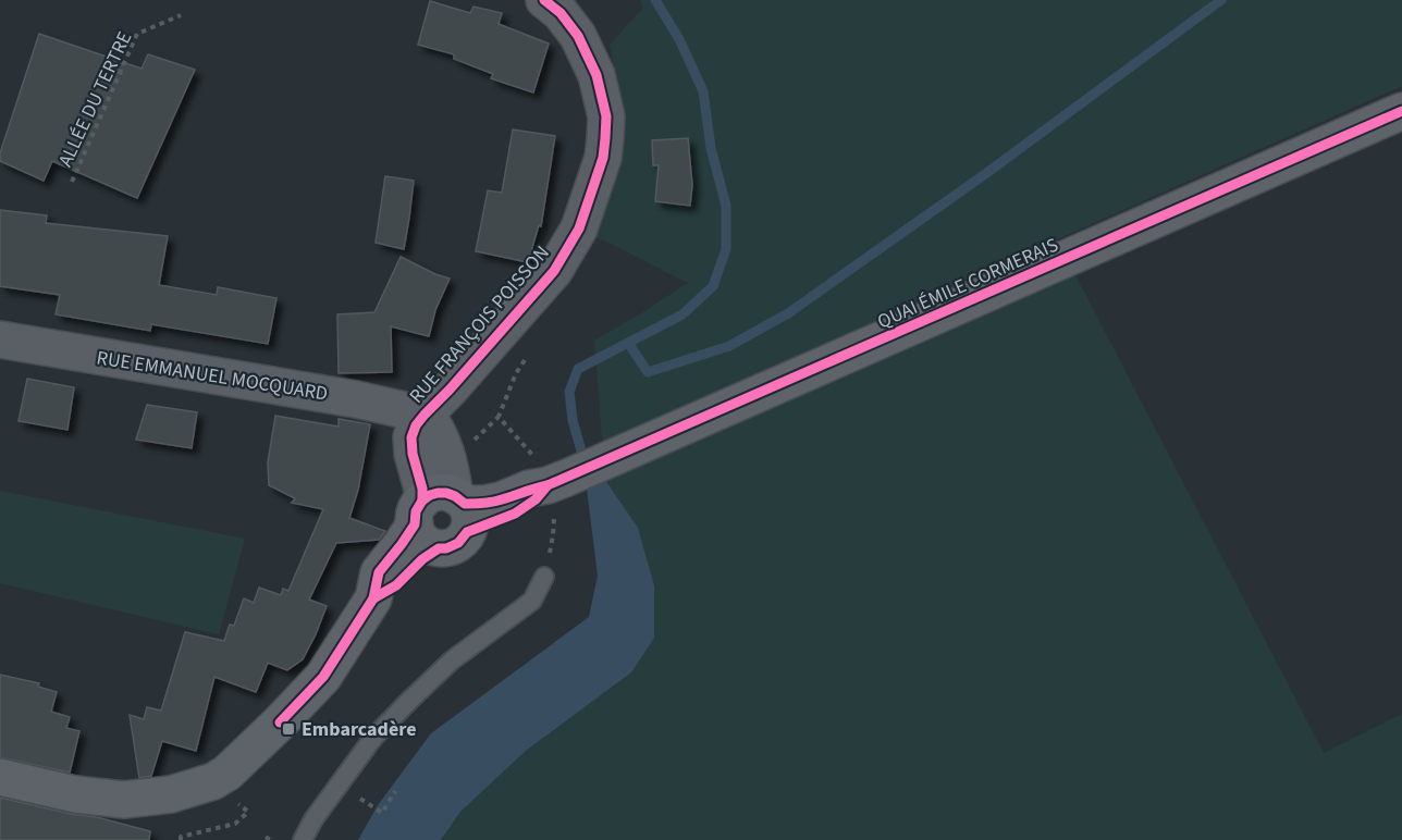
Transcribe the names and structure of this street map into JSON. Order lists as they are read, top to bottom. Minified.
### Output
{"streets":{"street":["QUAI ÉMILE CORMERAIS","RUE FRANÇOIS POISSON","RUE EMMANUEL MOCQUARD"],"path":["ALLÉE DU TERTRE"]},"crossings":[["QUAI ÉMILE CORMERAIS","RUE FRANÇOIS POISSON"],["RUE FRANÇOIS POISSON","RUE EMMANUEL MOCQUARD"]],"places":{"transit":["Embarcadère"]}}
